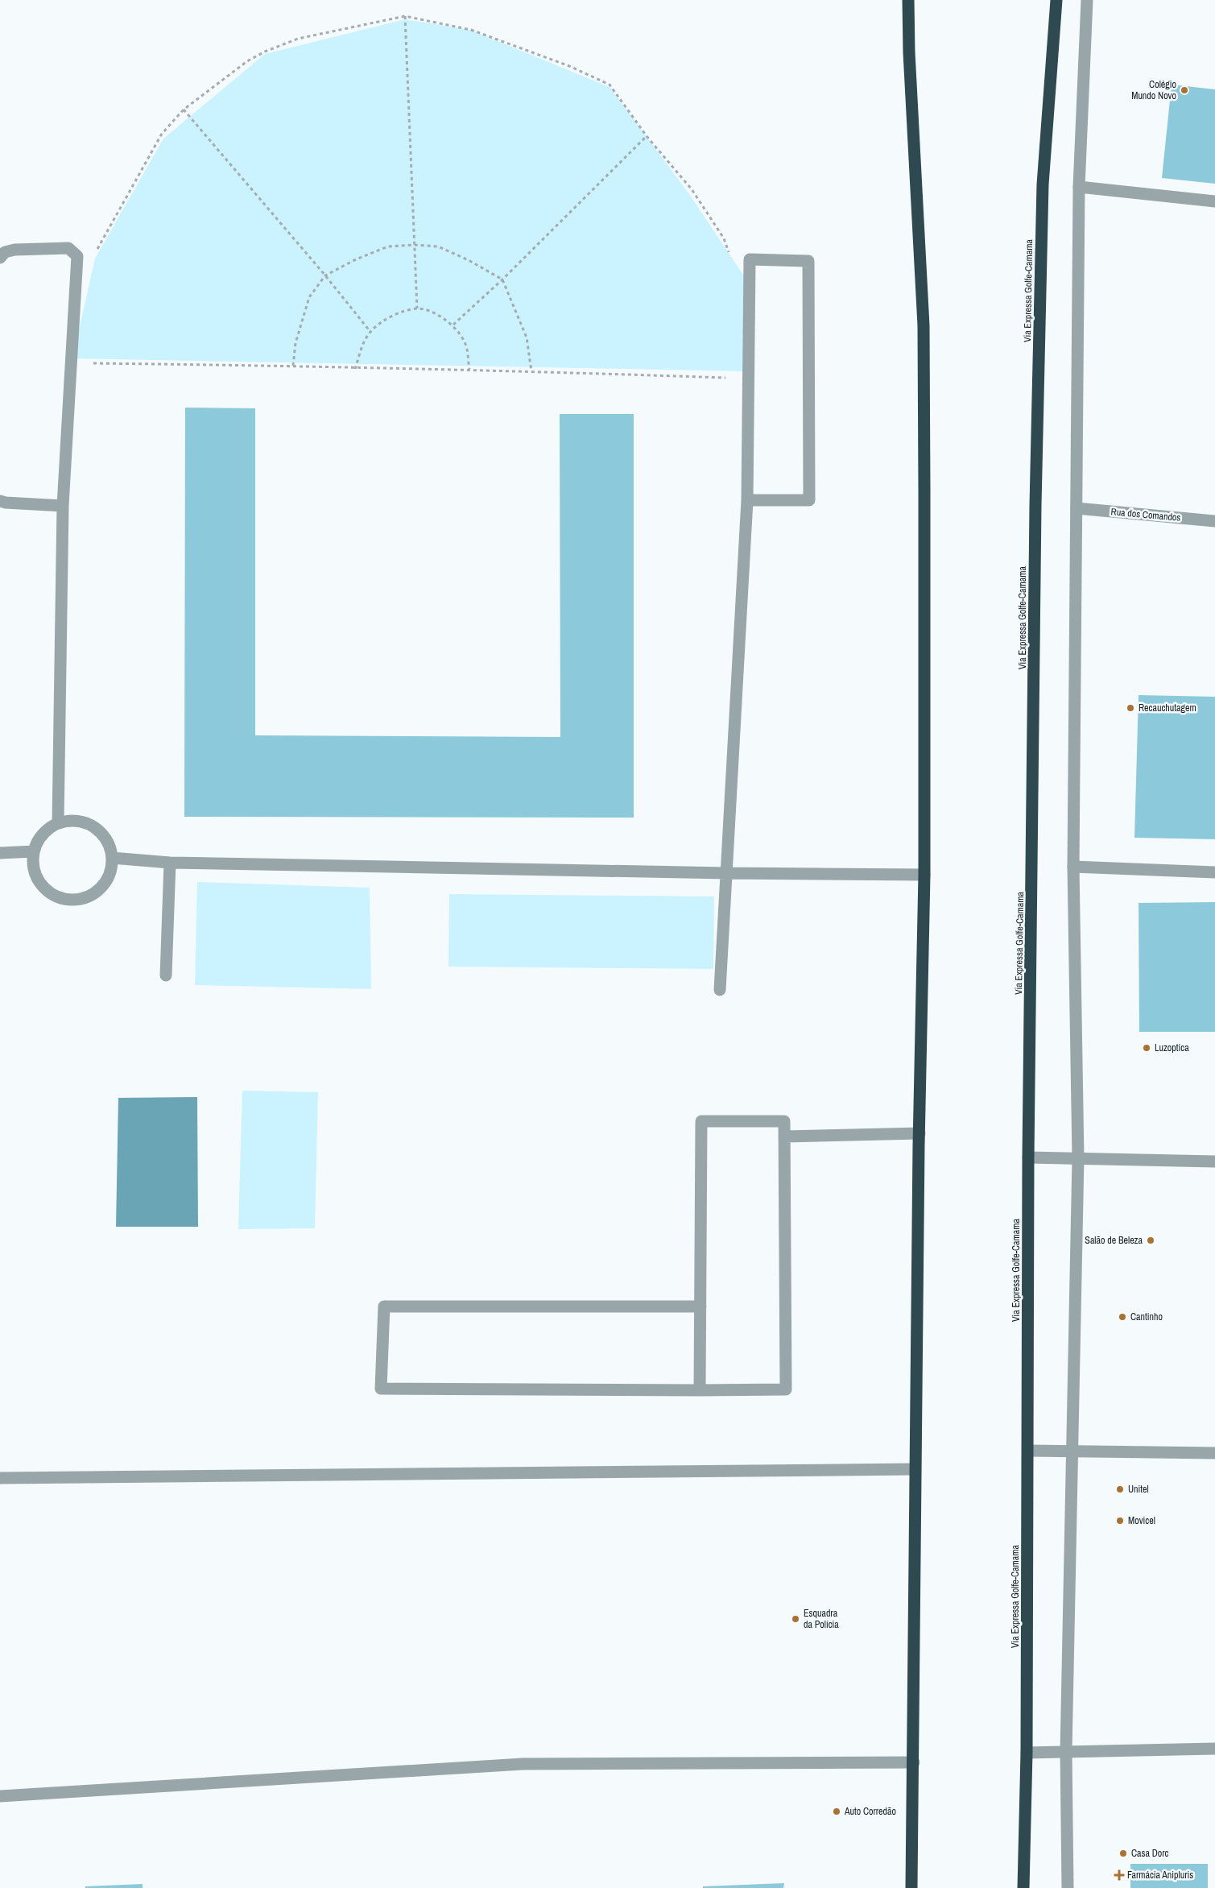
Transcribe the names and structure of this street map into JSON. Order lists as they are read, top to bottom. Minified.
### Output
{"streets":{"highway":["Via Expressa Golfe-Camama"],"street":["Rua dos Comandos"]},"places":{"other":["Colégio Mundo Novo","Recauchutagem","Luzoptica","Salão de Beleza","Cantinho","Unitel","Movicel","Esquadra da Polícia","Auto Corredão","Casa Dorc"],"health":["Farmácia Anipluris"]}}
